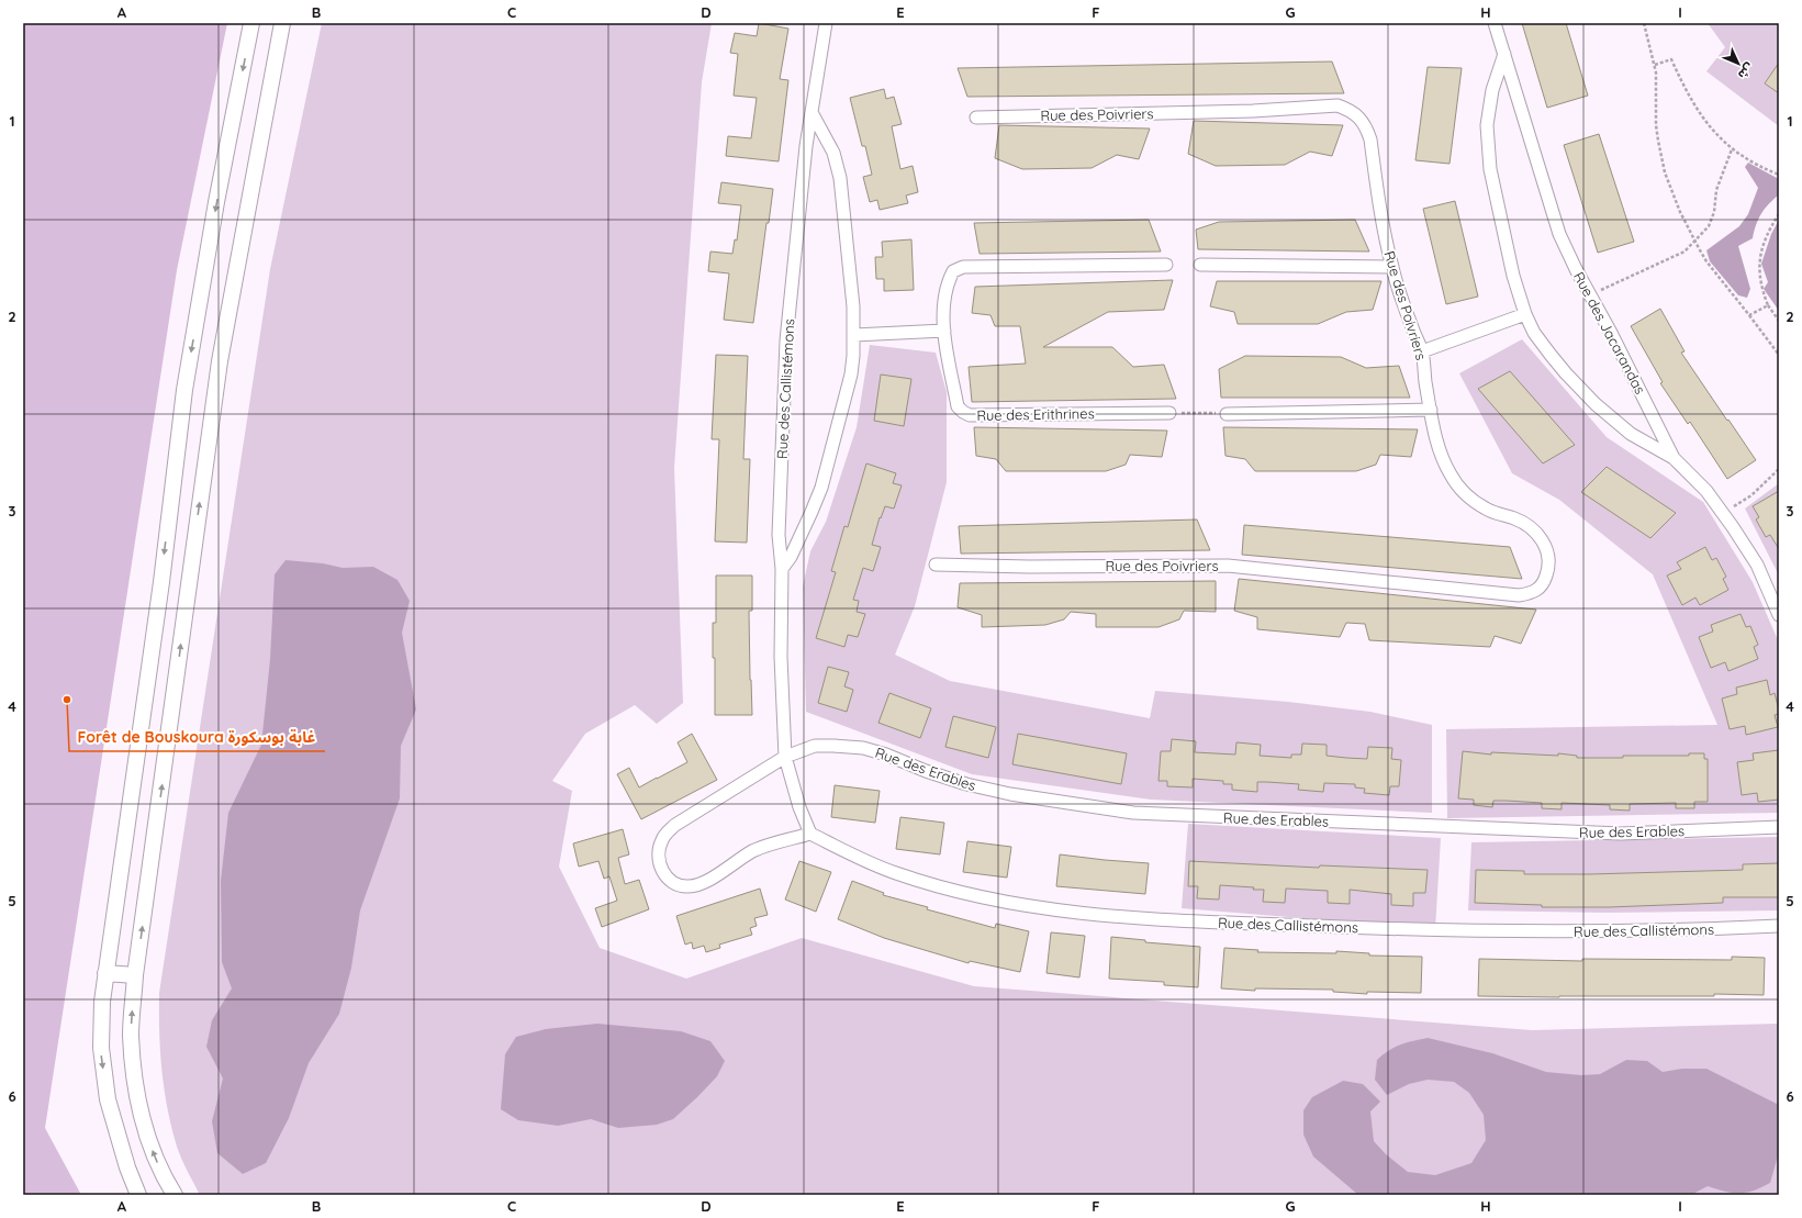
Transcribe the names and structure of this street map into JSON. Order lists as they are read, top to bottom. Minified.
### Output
{"streets":{"street":["Rue des Poivriers","Rue des Jacarandas","Rue des Callistémons","Rue des Erithrines","Rue des Erables"]},"crossings":[["Rue des Callistémons","Rue des Erables"]],"places":["Forêt de Bouskoura غابة بوسكورة"],"north":"bottom right","grid":{"columns":["A","B","C","D","E","F","G","H","I"],"rows":["1","2","3","4","5","6"]}}
